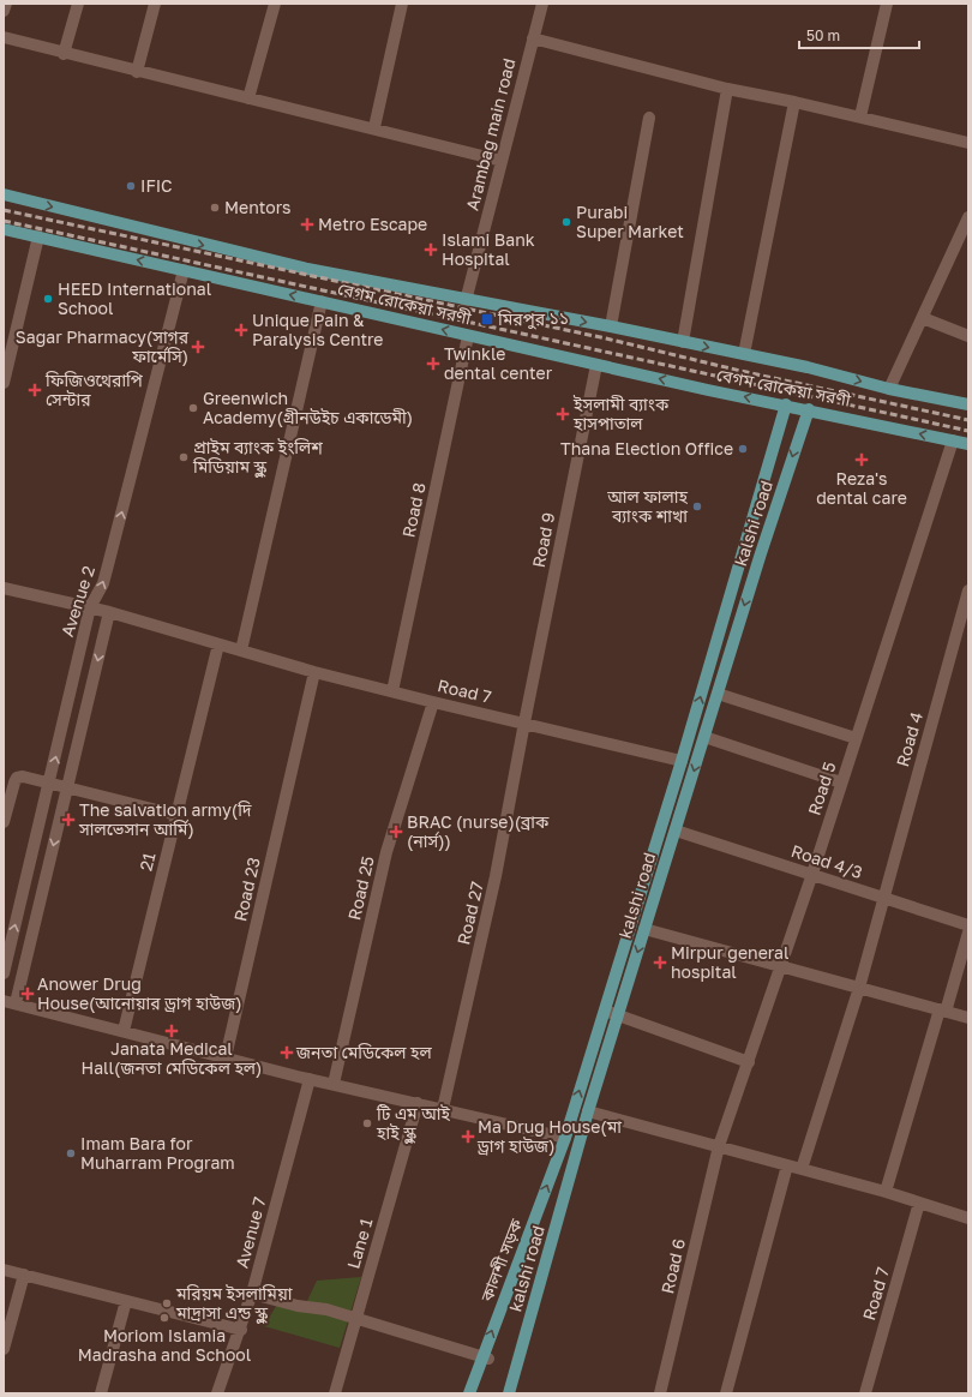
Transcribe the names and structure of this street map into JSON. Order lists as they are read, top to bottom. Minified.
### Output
{"streets":{"main road":["বেগম রোকেয়া সরণী","kalshi road","কালশী সড়ক"],"street":["Arambag main road","Road 8","Road 9","Avenue 2","Road 7","Road 4","Road 5","21","Road 4/3","Road 25","Road 23","Road 27","Avenue 7","Lane 1","Road 6"]},"crossings":[["Arambag main road","বেগম রোকেয়া সরণী"],["বেগম রোকেয়া সরণী","Road 8"],["বেগম রোকেয়া সরণী","kalshi road"],["বেগম রোকেয়া সরণী","Road 9"],["বেগম রোকেয়া সরণী","Avenue 2"],["বেগম রোকেয়া সরণী","Road 5"],["Road 8","Road 7"],["kalshi road","Road 4/3"],["Road 9","Road 7"],["Road 9","Road 27"],["Avenue 2","Road 7"],["Road 7","21"],["Road 7","Road 25"],["Road 7","Road 23"],["Road 7","Road 27"],["Road 4","Road 4/3"],["Road 5","Road 4/3"],["Road 5","Road 6"]],"one_way":["কালশী সড়ক"],"places":{"other":["IFIC","Mentors","Purabi Super Market","HEED International School","Greenwich Academy(গ্রীনউইচ একাডেমী)","Thana Election Office","প্রাইম ব্যাংক ইংলিশ মিডিয়াম স্কুল","আল ফালাহ ব্যাংক শাখা","টি এম আই হাই স্কুল","Imam Bara for Muharram Program","মরিয়ম ইসলামিয়া মাদ্রাসা এন্ড স্কুল","Moriom Islamia Madrasha and School"],"health":["Metro Escape","Islami Bank Hospital","Unique Pain & Paralysis Centre","Sagar Pharmacy(সাগর ফার্মেসি)","Twinkle dental center","ফিজিওথেরাপি সেন্টার","ইসলামী ব্যাংক হাসপাতাল","Reza's dental care","The salvation army(দি সালভেসান আর্মি)","BRAC (nurse)(ব্রাক (নার্স))","Mirpur general hospital","Anower Drug House(আনোয়ার ড্রাগ হাউজ)","Janata Medical Hall(জনতা মেডিকেল হল)","জনতা মেডিকেল হল","Ma Drug House(মা ড্রাগ হাউজ)"],"transit":["মিরপুর ১১"]},"scale_bar":"50 m"}
